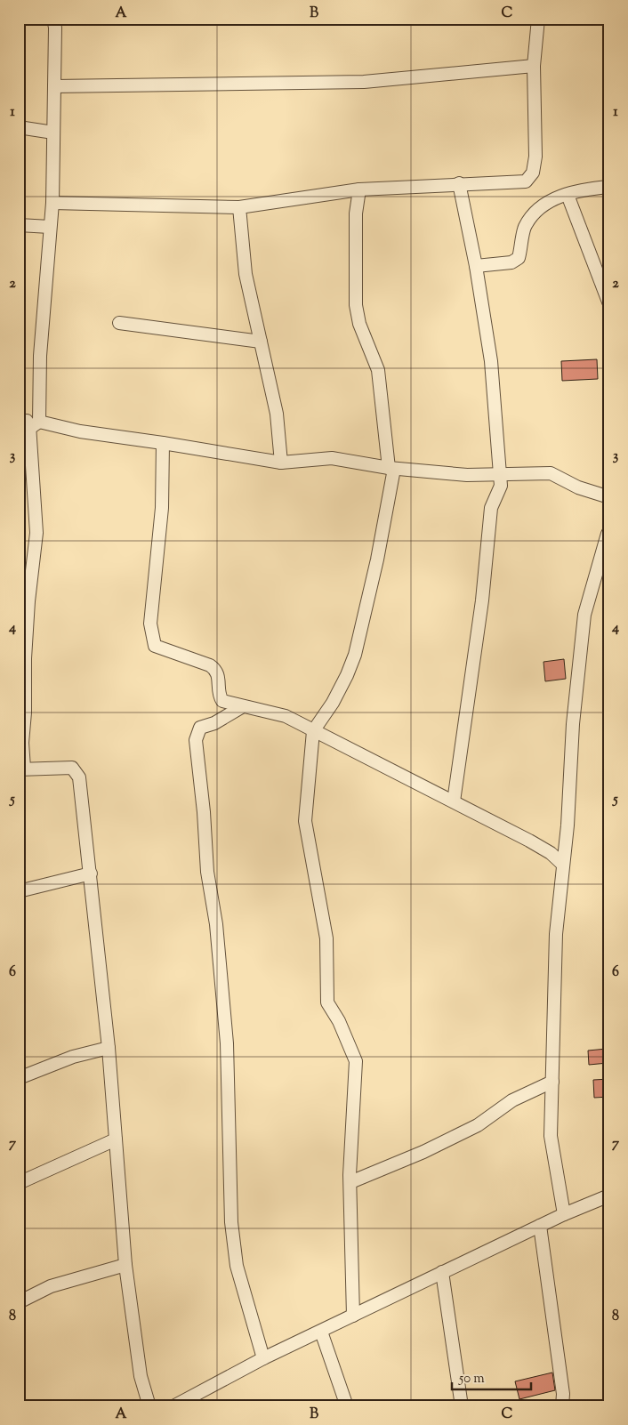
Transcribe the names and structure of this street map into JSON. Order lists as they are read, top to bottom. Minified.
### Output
{"scale_bar":"50 m","grid":{"columns":["A","B","C"],"rows":["1","2","3","4","5","6","7","8"]}}
